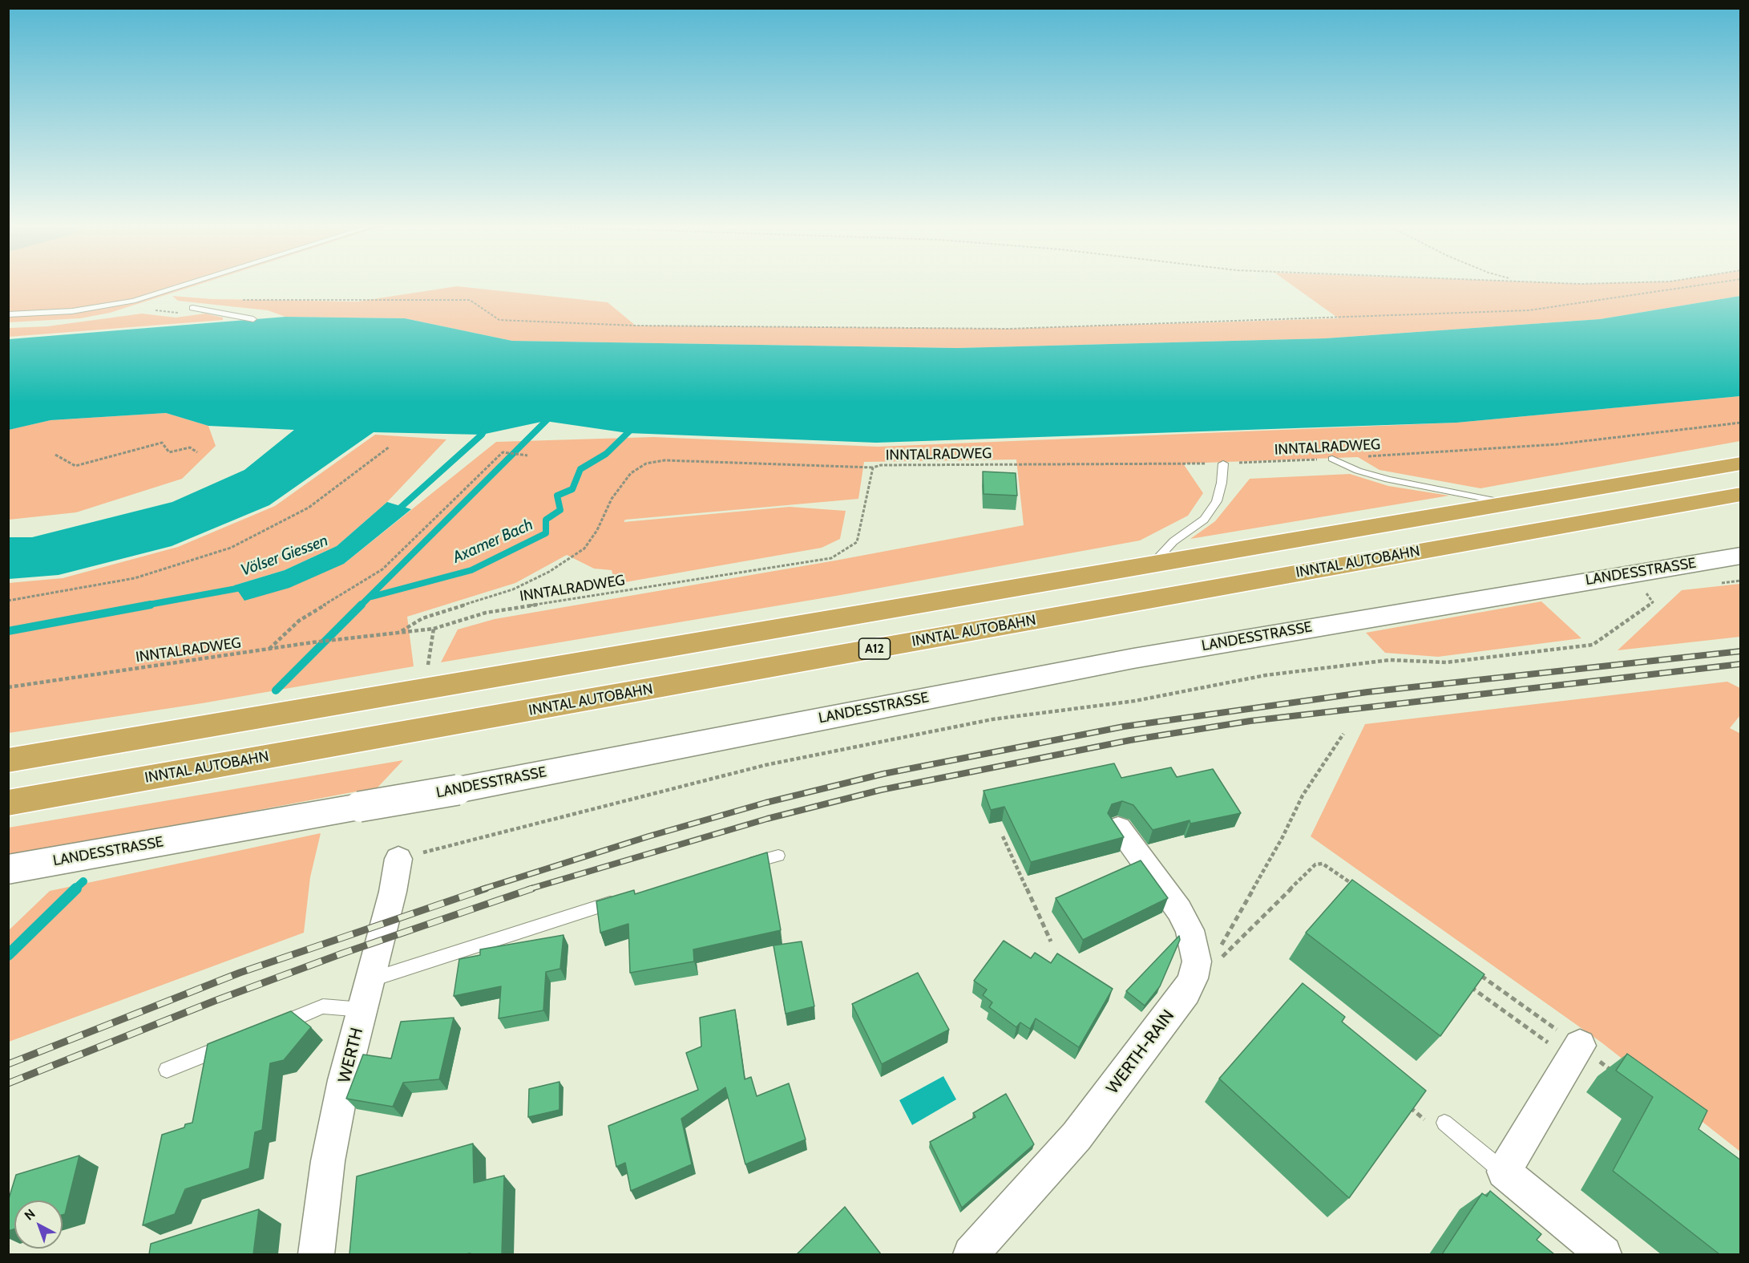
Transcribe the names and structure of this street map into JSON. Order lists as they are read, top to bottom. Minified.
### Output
{"streets":{"highway":["INNTAL AUTOBAHN","A12"],"main road":["LANDESSTRASSE"],"street":["WERTH-RAIN","WERTH"],"path":["INNTALRADWEG"]},"water":["Axamer Bach","Völser Giessen"],"north":"top left"}
